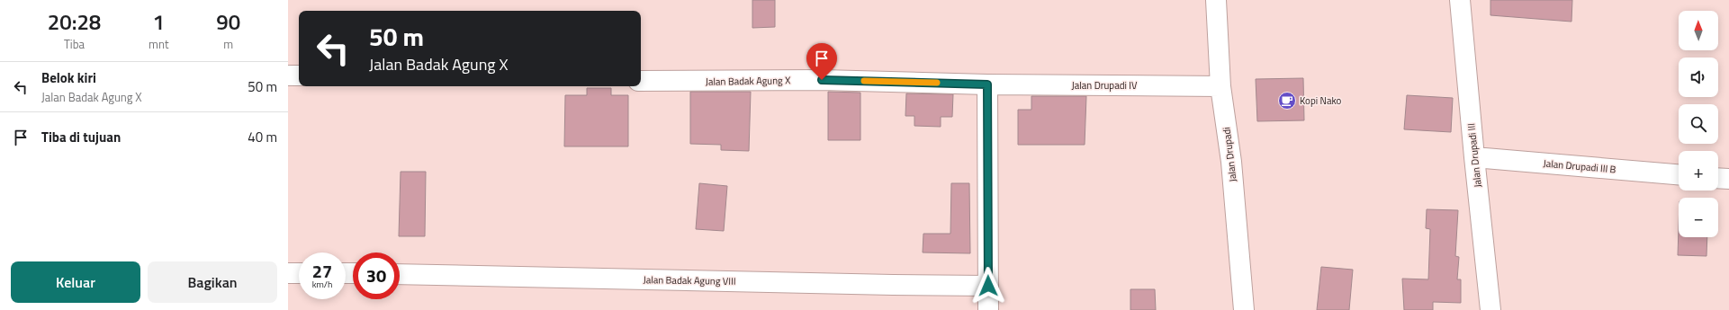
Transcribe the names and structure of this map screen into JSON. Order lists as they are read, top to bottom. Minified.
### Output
{"streets":{"street":["Jalan Badak Agung X","Jalan Drupadi IV","Jalan Drupadi","Jalan Drupadi III","Jalan Drupadi III B","Jalan Badak Agung VIII"]},"crossings":[["Jalan Badak Agung X","Jalan Drupadi IV"],["Jalan Drupadi IV","Jalan Drupadi"],["Jalan Drupadi III","Jalan Drupadi III B"]],"places":{"cafe":["Kopi Nako"]},"north":"top","page":{"eta":["20:28","Tiba","1","mnt","90","m"],"map_buttons":["+","−"],"turn":["50 m","Jalan Badak Agung X"],"list":[{"name":"Belok kiri","note":"Jalan Badak Agung X","value":"50 m"},{"name":"Tiba di tujuan","value":"40 m"}],"speed":"27 km/h","limit":"30","buttons":["Keluar","Bagikan"]}}
